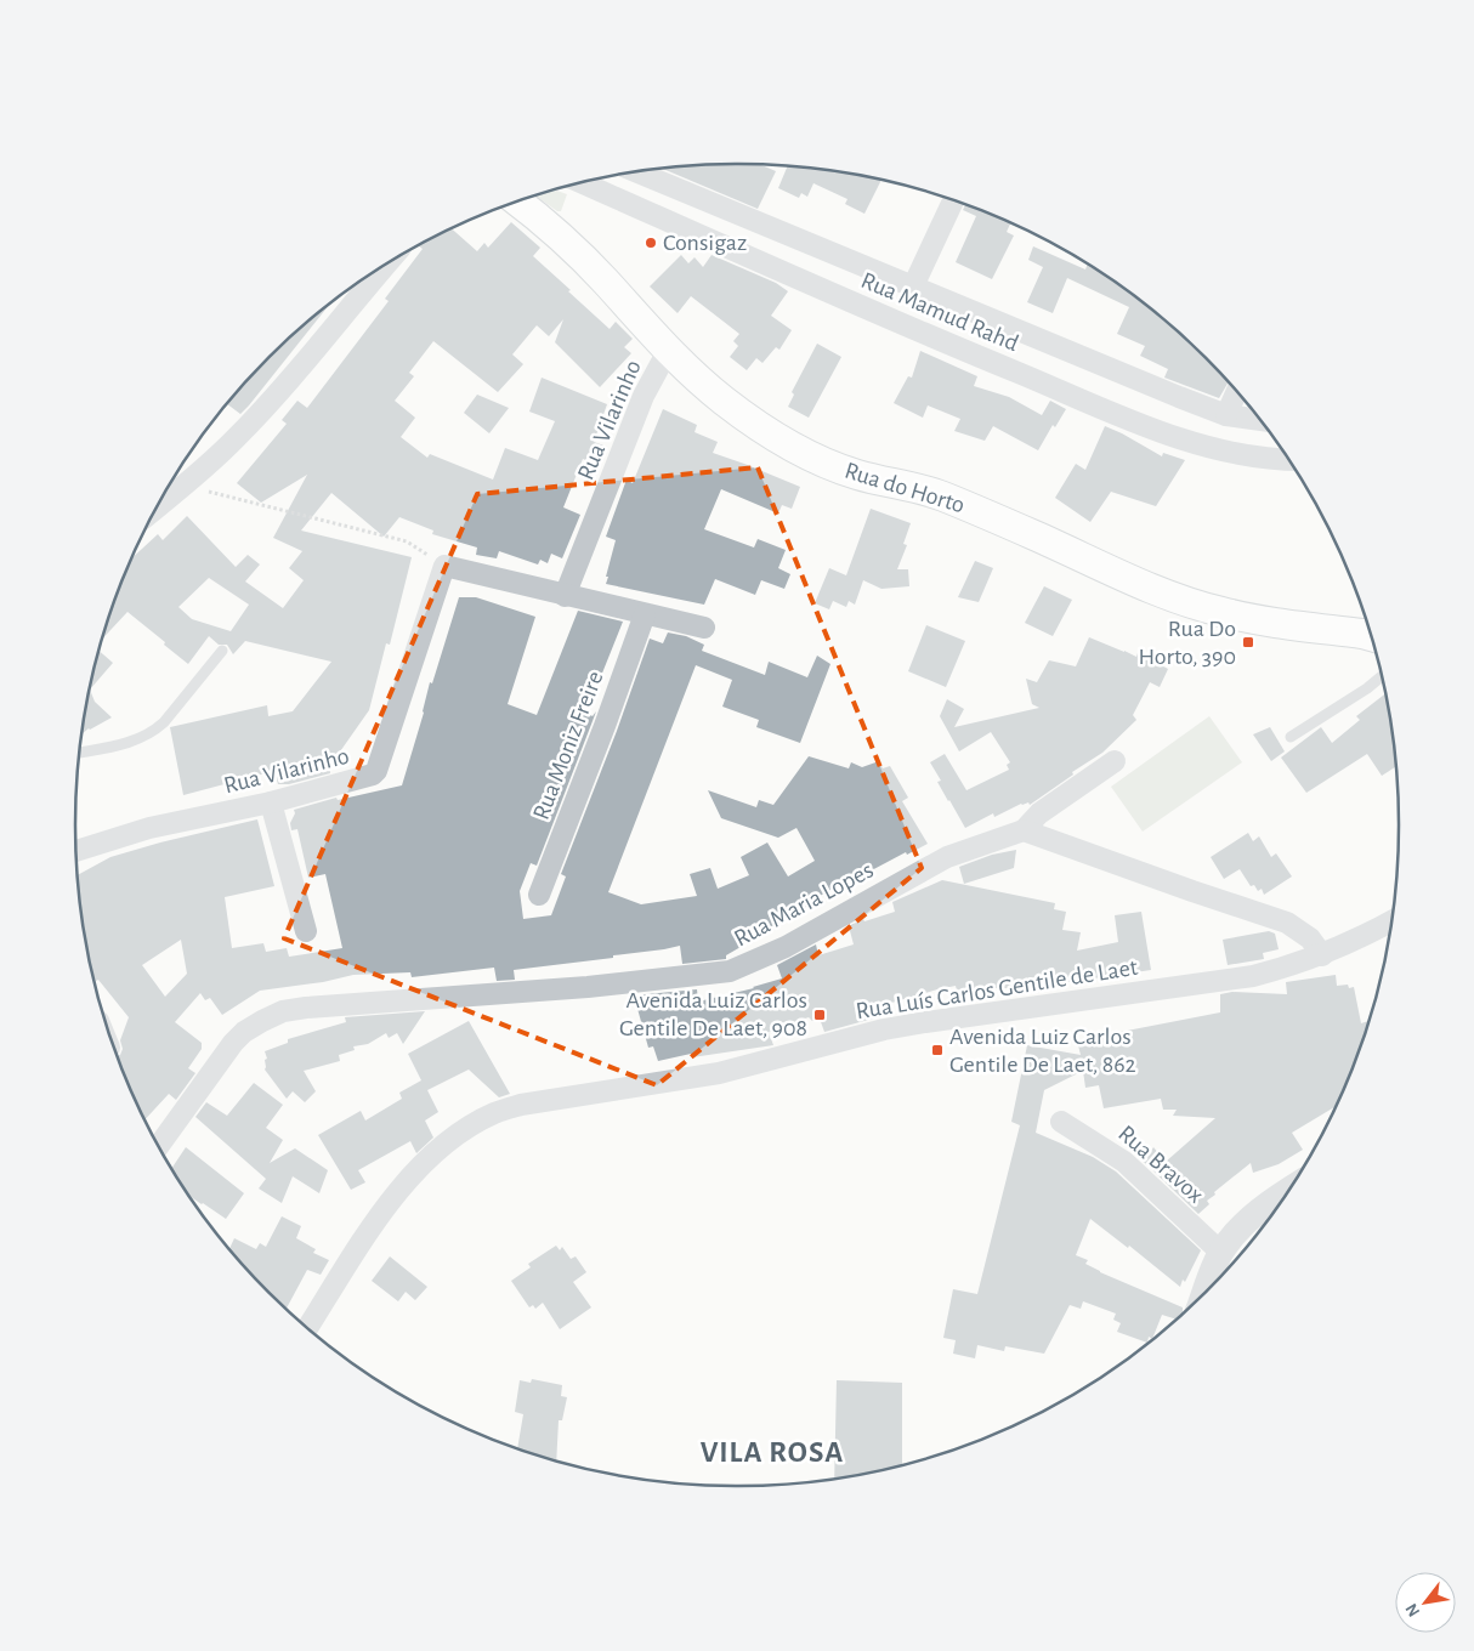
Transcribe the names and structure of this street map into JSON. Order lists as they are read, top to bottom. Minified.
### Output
{"streets":{"main road":["Rua do Horto"],"street":["Rua Mamud Rahd","Rua Vilarinho","Rua Moniz Freire","Rua Maria Lopes","Rua Luís Carlos Gentile de Laet","Rua Bravox"]},"crossings":[["Rua Vilarinho","Rua do Horto"]],"districts":["VILA ROSA"],"places":{"other":["Consigaz"],"transit":["Rua Do Horto, 390","Avenida Luiz Carlos Gentile De Laet, 908","Avenida Luiz Carlos Gentile De Laet, 862"]},"north":"bottom left"}
